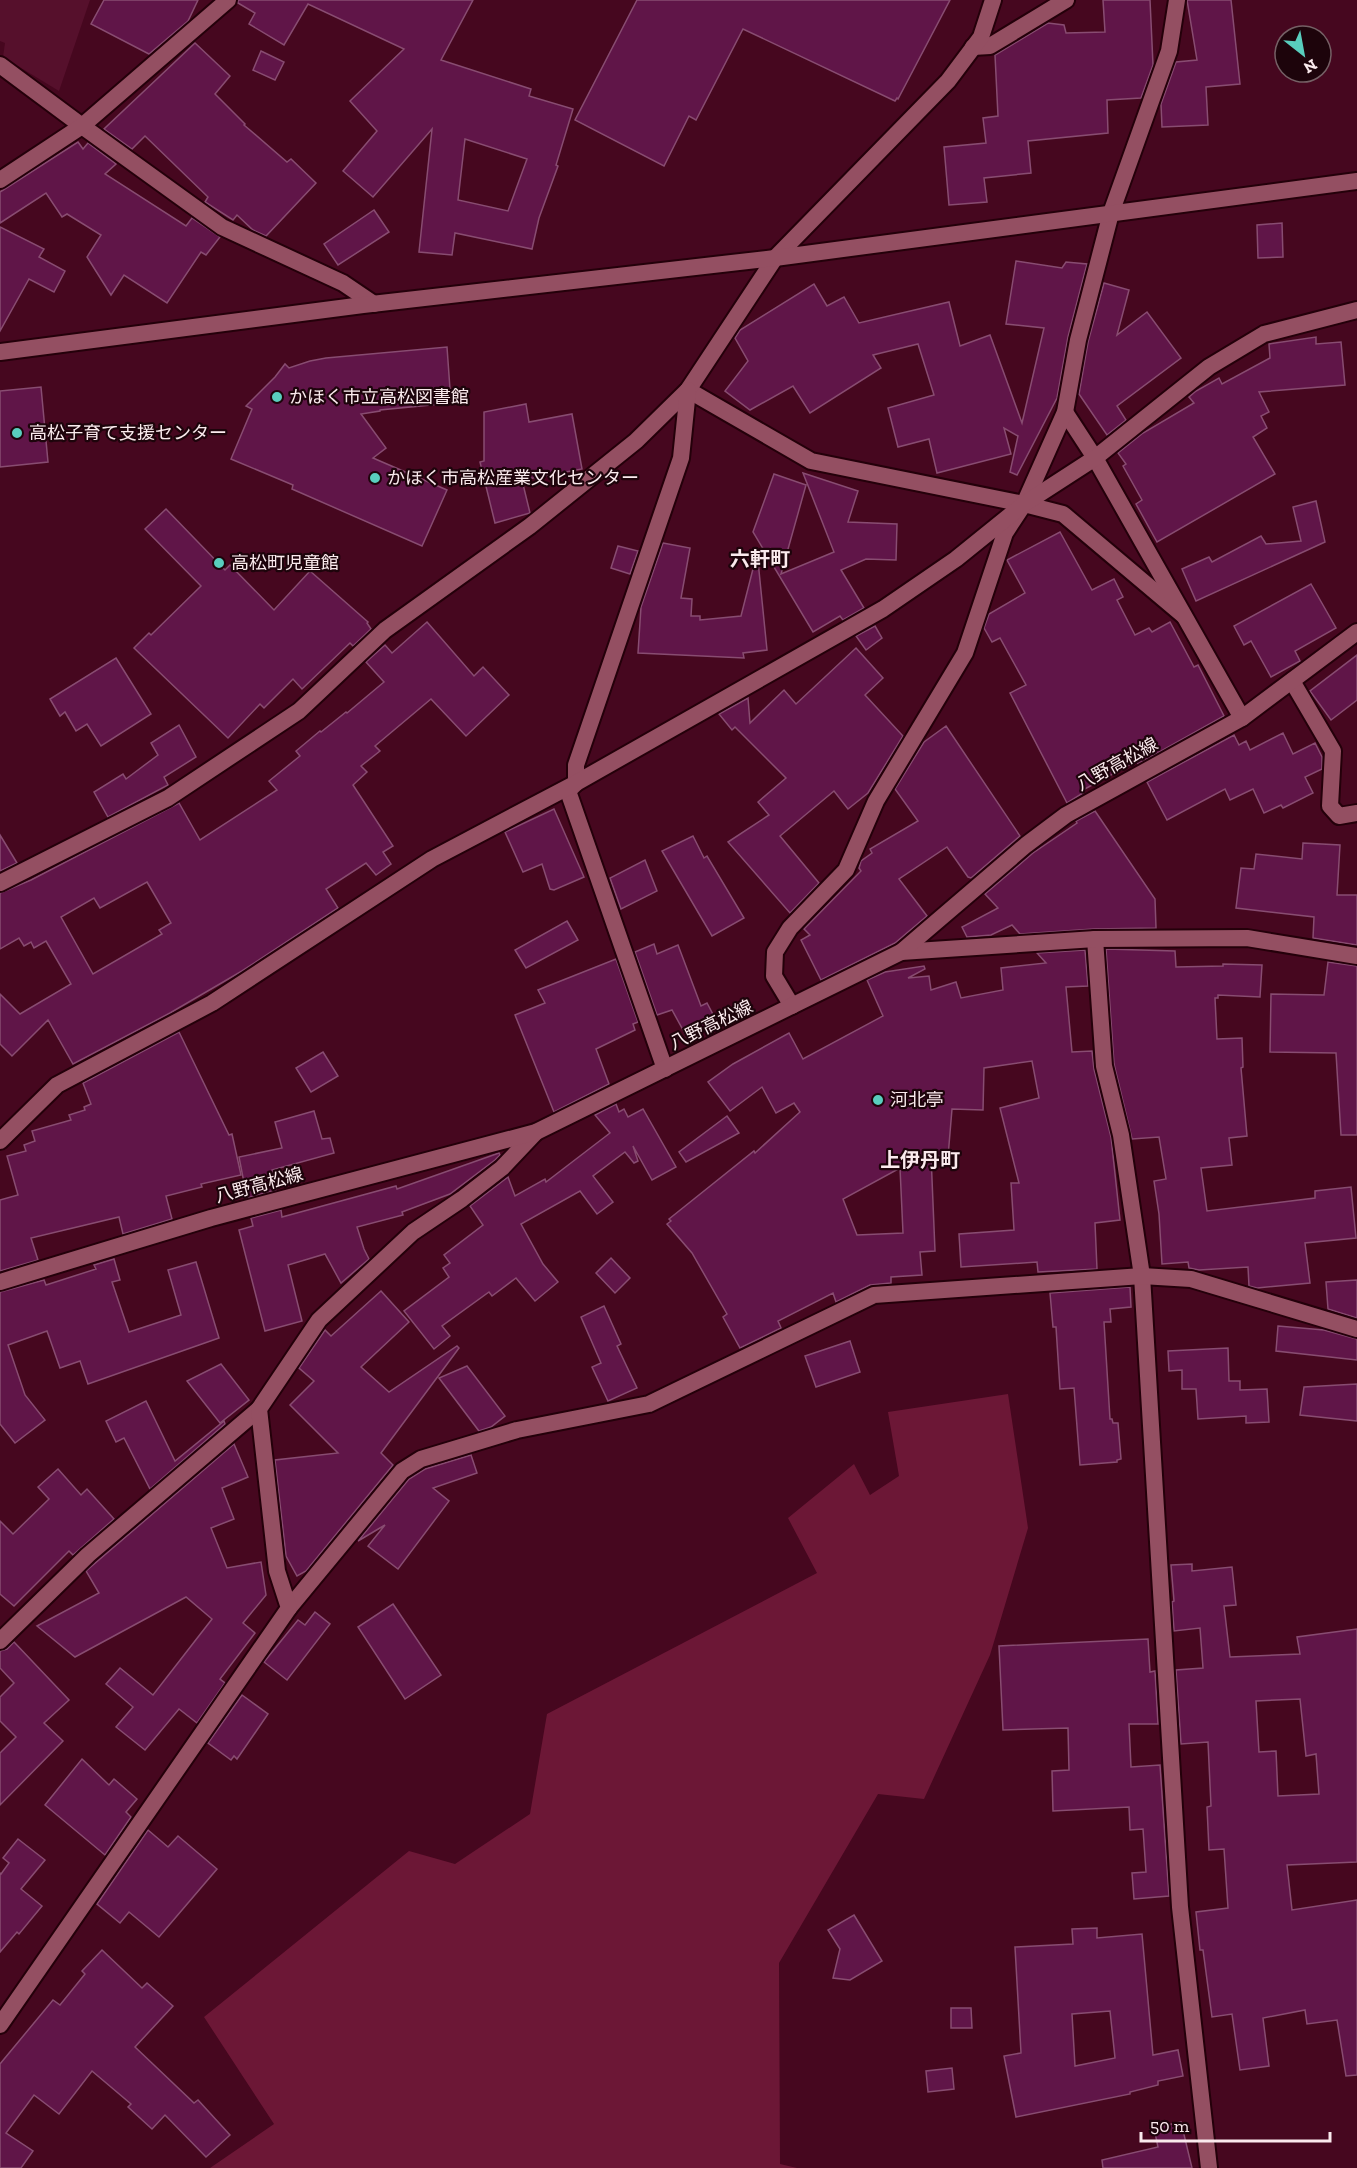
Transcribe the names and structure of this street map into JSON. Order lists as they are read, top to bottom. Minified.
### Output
{"streets":{"street":["八野高松線"]},"districts":["六軒町","上伊丹町"],"places":["かほく市立高松図書館","高松子育て支援センター","かほく市高松産業文化センター","高松町児童館","河北亭"],"scale_bar":"50 m","north":"bottom right"}
